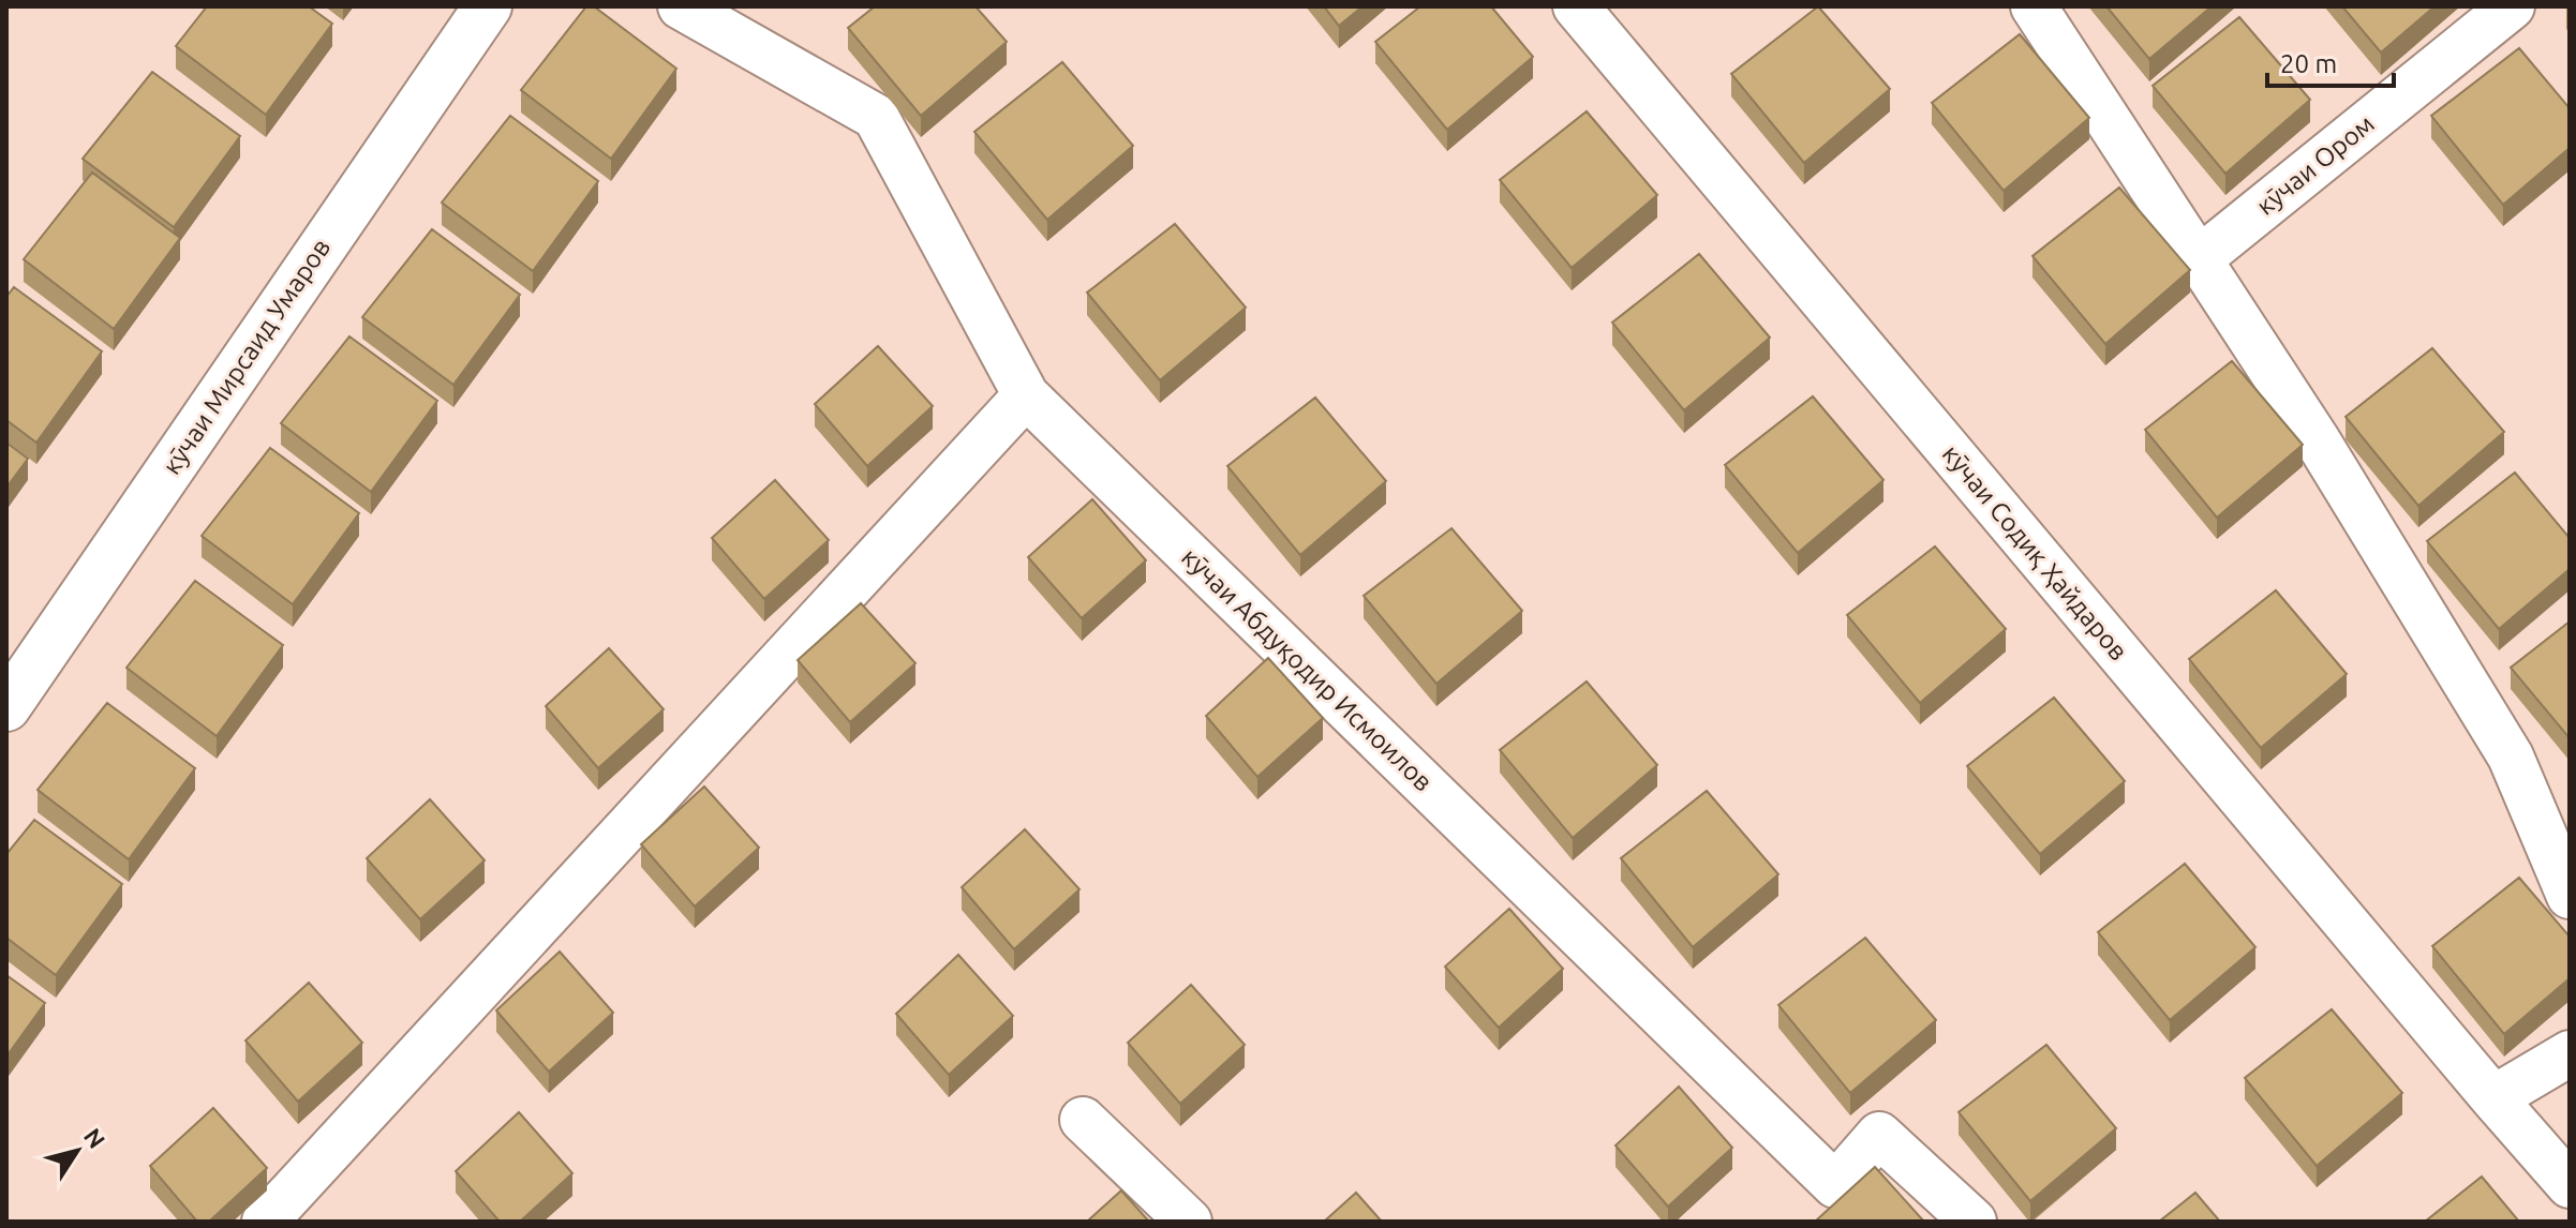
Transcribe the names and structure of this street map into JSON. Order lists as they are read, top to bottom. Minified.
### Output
{"streets":{"street":["кӯчаи Ором","кӯчаи Мирсаид Умаров","кӯчаи Содиқ Ҳайдаров","кӯчаи Абдуқодир Исмоилов"]},"scale_bar":"20 m","north":"top right"}
